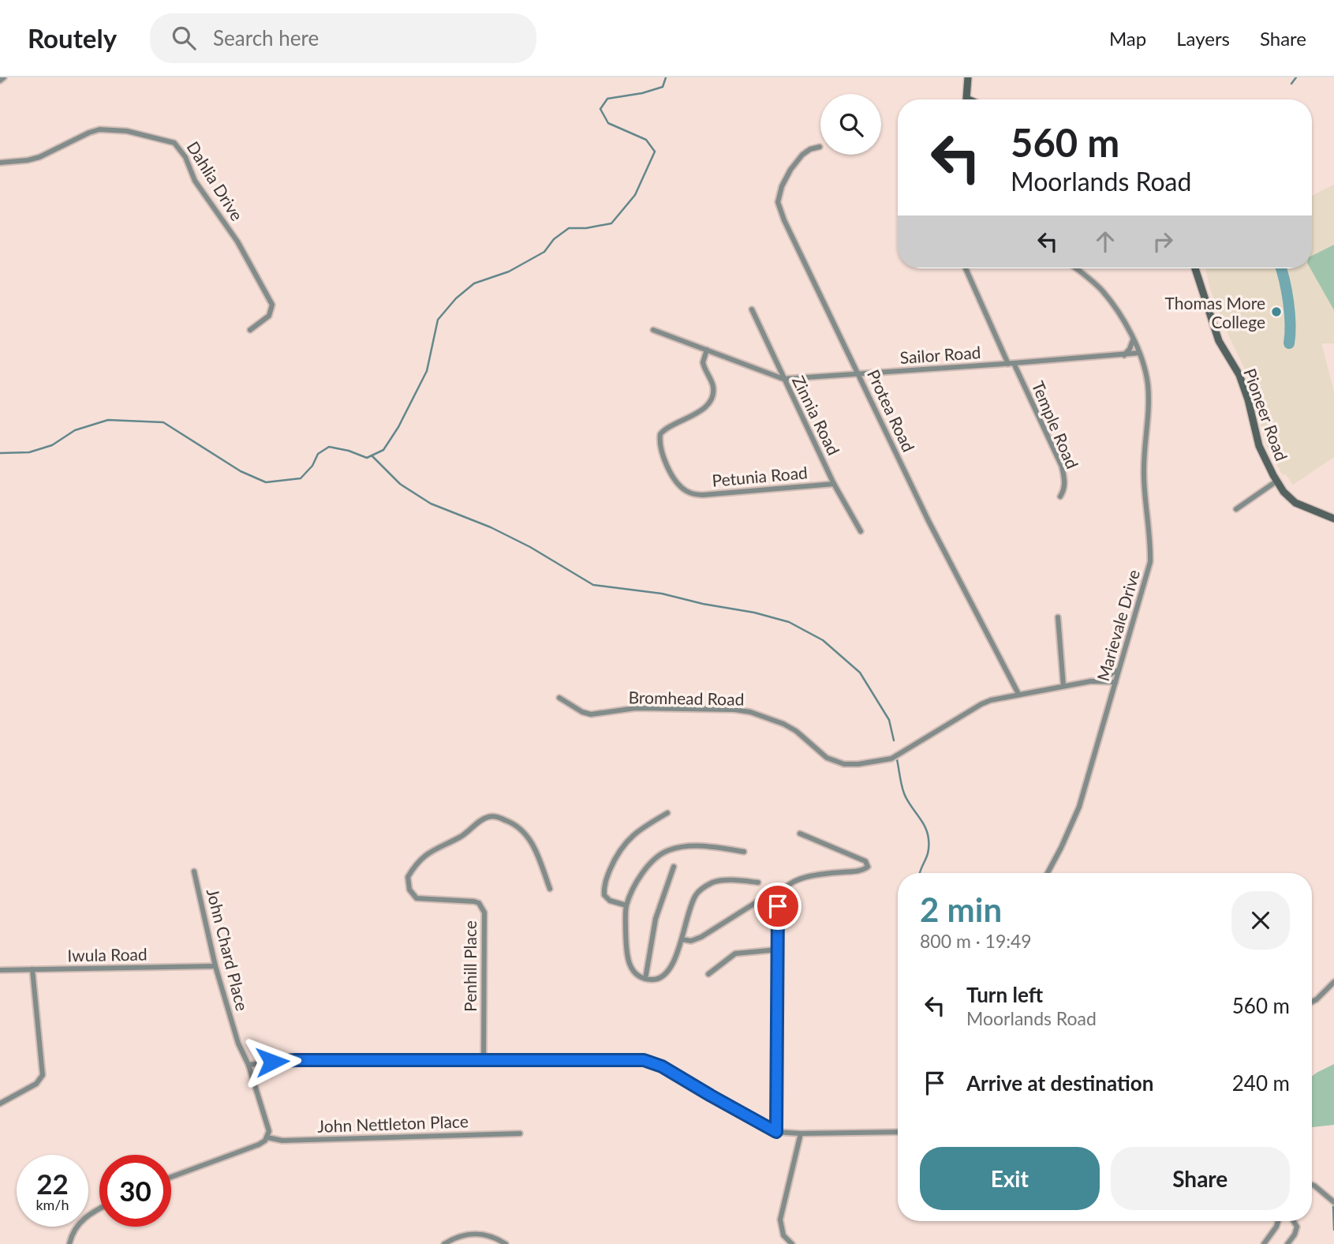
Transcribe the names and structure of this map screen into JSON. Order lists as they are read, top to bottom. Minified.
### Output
{"streets":{"main road":["Pioneer Road"],"street":["Dahlia Drive","Sailor Road","Protea Road","Zinnia Road","Temple Road","Petunia Road","Marievale Drive","Bromhead Road","John Chard Place","Iwula Road","Penhill Place","John Nettleton Place"]},"crossings":[["Sailor Road","Protea Road"],["Sailor Road","Zinnia Road"],["Sailor Road","Temple Road"],["Sailor Road","Petunia Road"],["Sailor Road","Marievale Drive"],["Protea Road","Bromhead Road"],["Zinnia Road","Petunia Road"],["Marievale Drive","Bromhead Road"],["John Chard Place","Iwula Road"],["John Chard Place","John Nettleton Place"]],"places":["Thomas More College"],"page":{"header":"Routely","search":"Search here","nav":["Map","Layers","Share"],"turn":["560 m","Moorlands Road"],"heading":["2 min","800 m · 19:49"],"list":[{"name":"Turn left","note":"Moorlands Road","value":"560 m"},{"name":"Arrive at destination","value":"240 m"}],"buttons":["Exit","Share"],"speed":"22 km/h","limit":"30"}}
